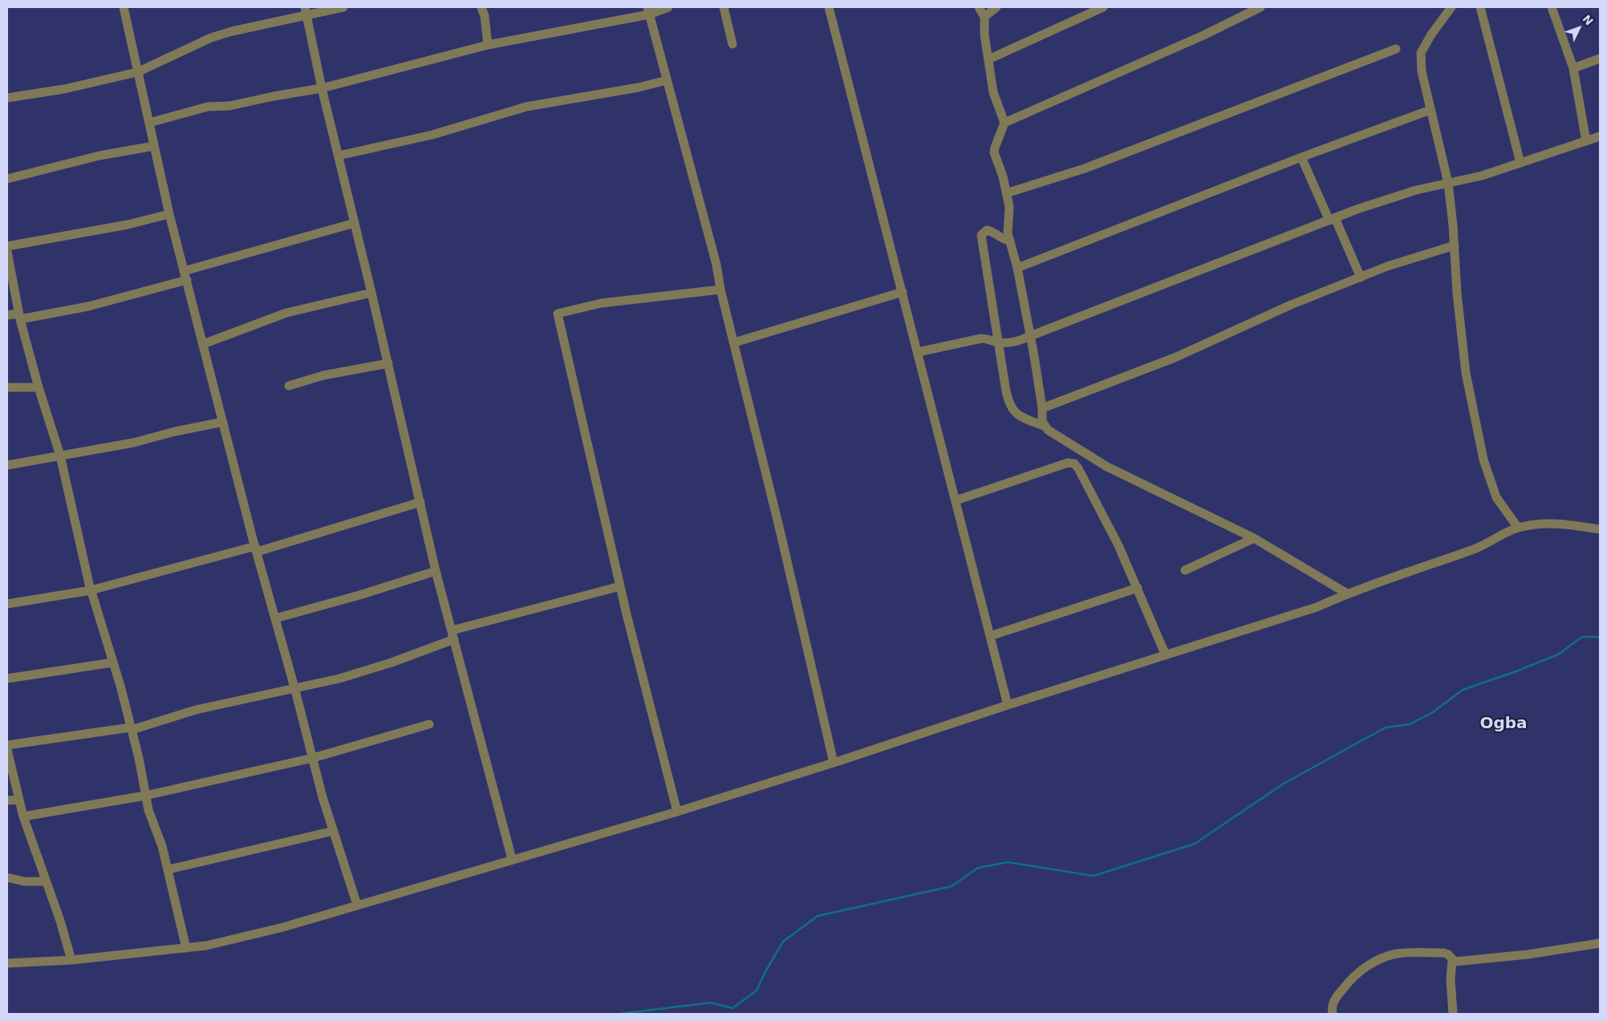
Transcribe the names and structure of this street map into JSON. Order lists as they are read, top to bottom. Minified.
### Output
{"districts":["Ogba"],"north":"top right"}
